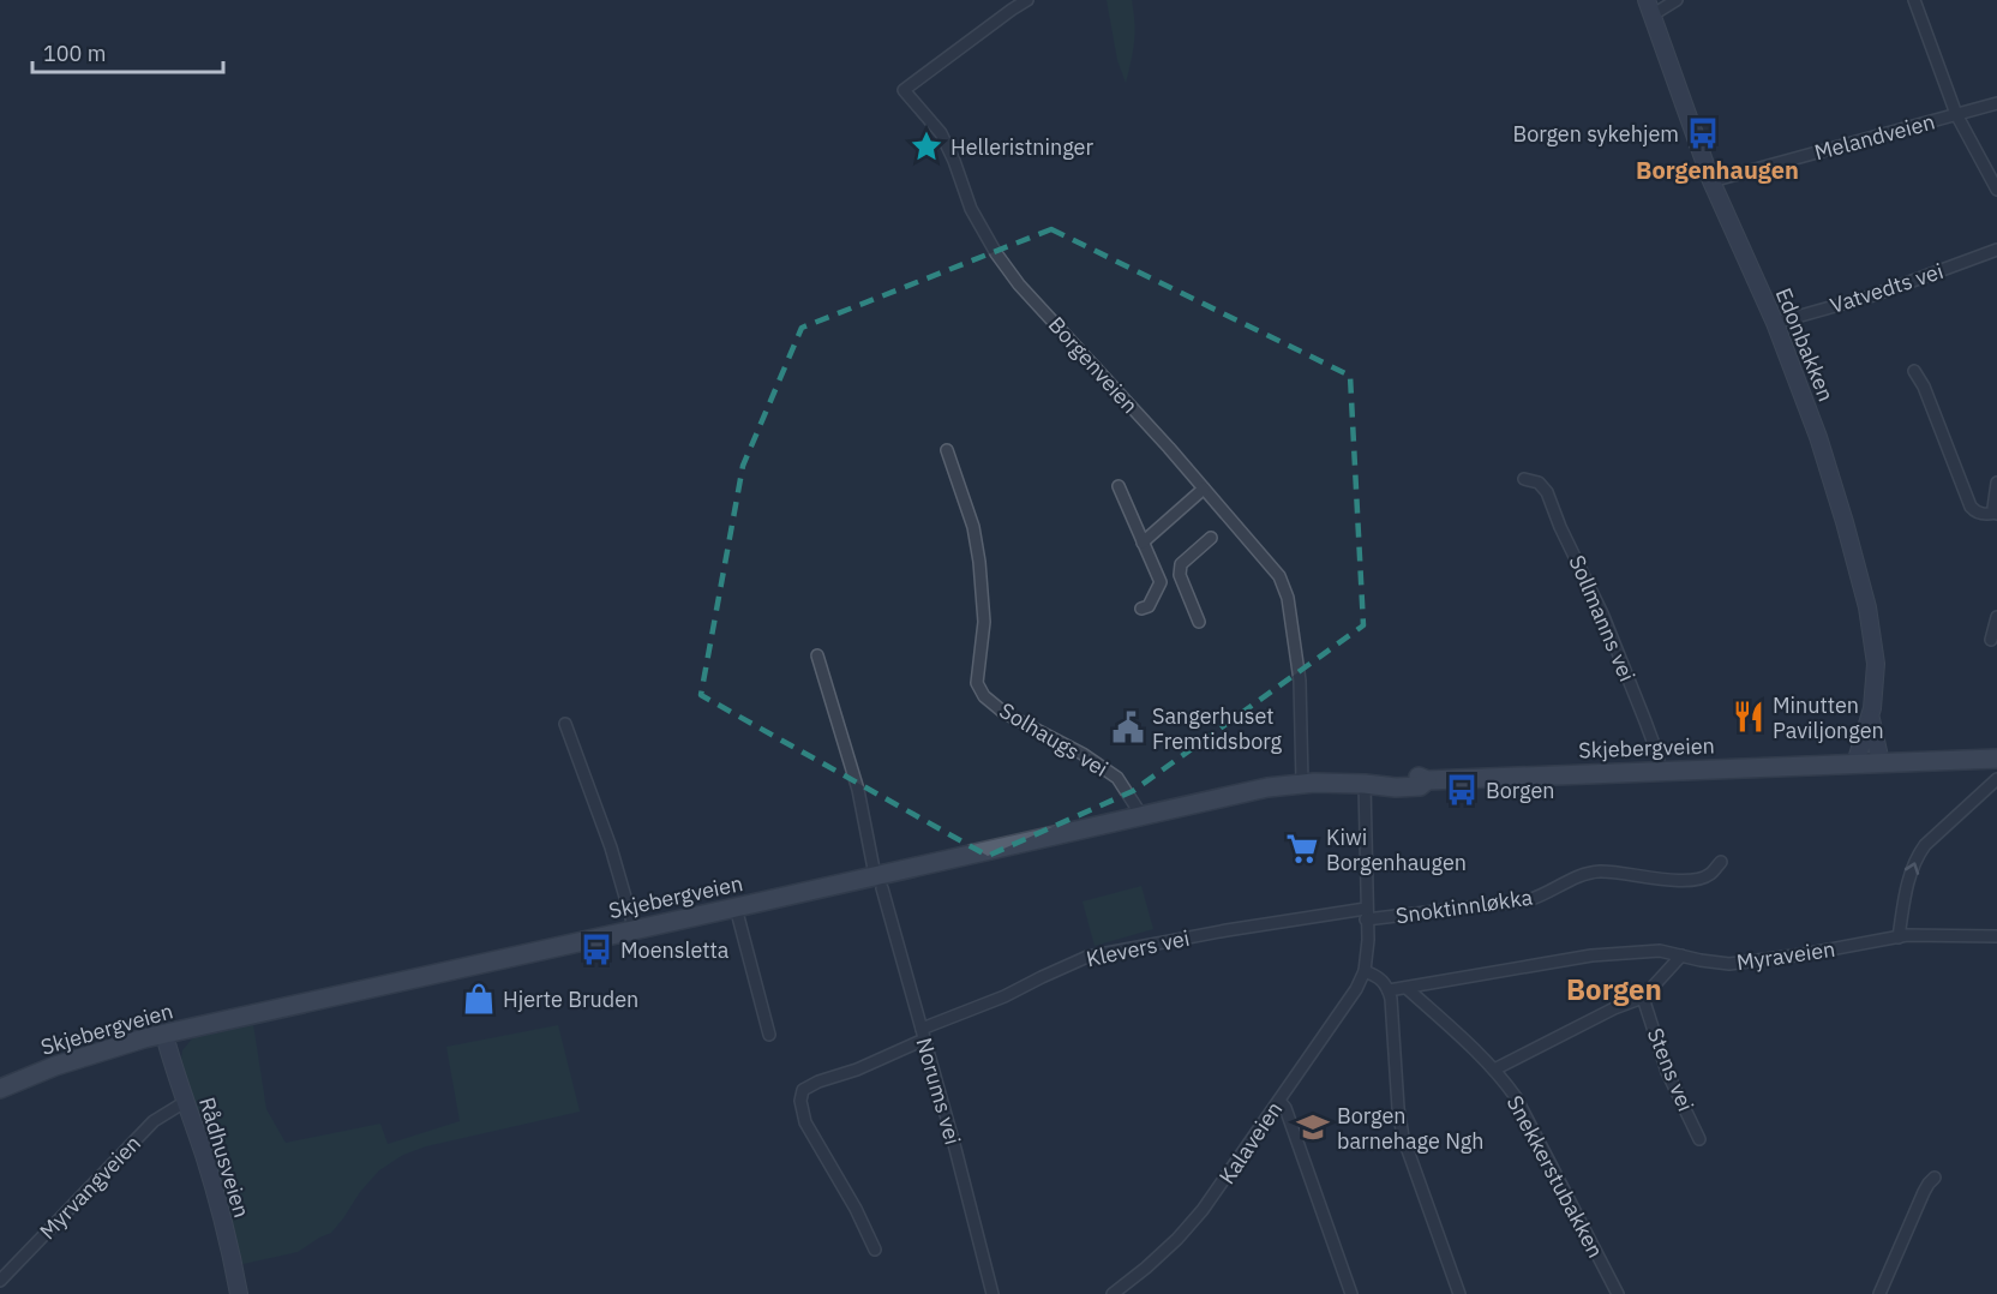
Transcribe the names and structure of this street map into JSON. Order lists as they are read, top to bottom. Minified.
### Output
{"streets":{"main road":["Skjebergveien"],"street":["Melandveien","Vatvedts vei","Edonbakken","Borgenveien","Sollmanns vei","Solhaugs vei","Snoktinnløkka","Klevers vei","Myraveien","Stens vei","Norums vei","Kalaveien","Rådhusveien","Snekkerstubakken","Myrvangveien"]},"crossings":[["Melandveien","Edonbakken"],["Vatvedts vei","Edonbakken"],["Edonbakken","Skjebergveien"],["Borgenveien","Skjebergveien"],["Sollmanns vei","Skjebergveien"],["Solhaugs vei","Skjebergveien"],["Skjebergveien","Norums vei"],["Skjebergveien","Rådhusveien"],["Snoktinnløkka","Klevers vei"],["Klevers vei","Norums vei"],["Myraveien","Snekkerstubakken"],["Rådhusveien","Myrvangveien"]],"districts":["Borgenhaugen","Borgen"],"places":{"bus stop":["Borgen sykehjem","Borgen","Moensletta"],"place":["Helleristninger"],"restaurant":["Minutten Paviljongen"],"public building":["Sangerhuset Fremtidsborg"],"supermarket":["Kiwi Borgenhaugen"],"shop":["Hjerte Bruden"],"school or university":["Borgen barnehage Ngh"]},"scale_bar":"100 m"}
